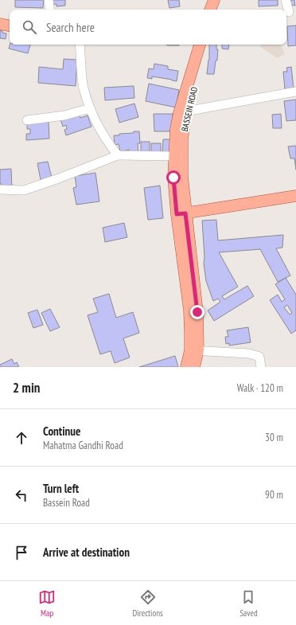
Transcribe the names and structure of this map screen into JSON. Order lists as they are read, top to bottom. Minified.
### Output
{"streets":{"main road":["BASSEIN ROAD"]},"page":{"search":"Search here","heading":["2 min","Walk · 120 m"],"list":[["Continue","Mahatma Gandhi Road","30 m"],["Turn left","Bassein Road","90 m"],"Arrive at destination"],"nav":["Map","Directions","Saved"]}}
